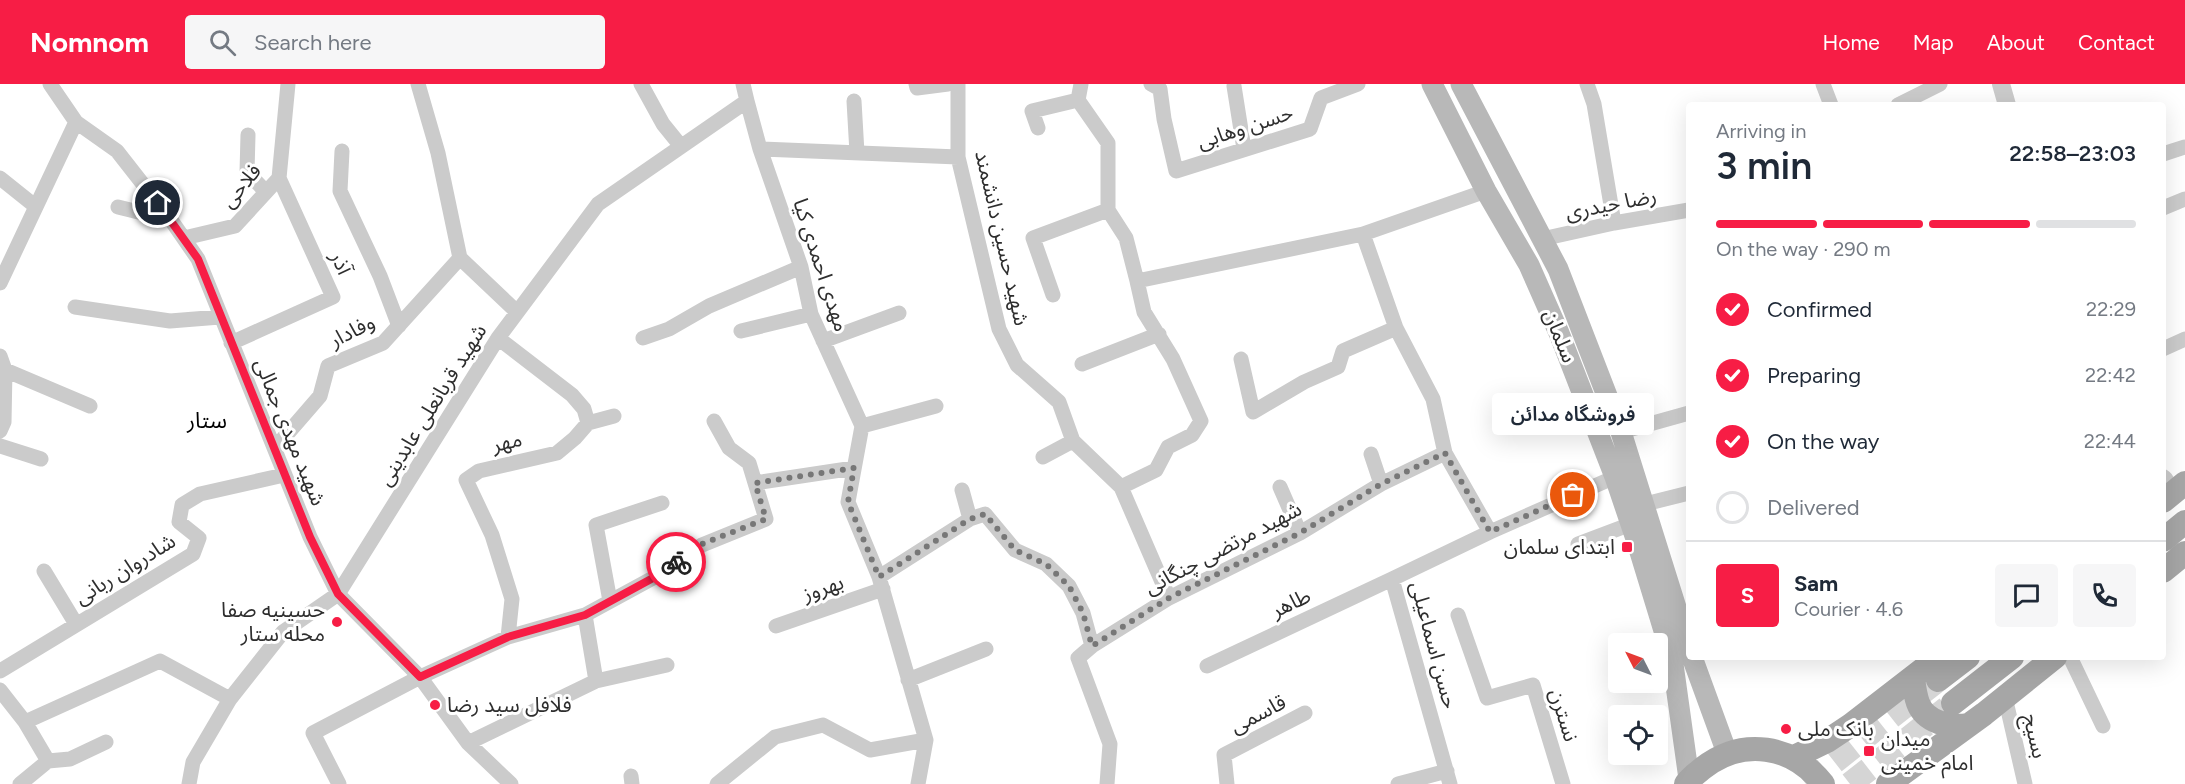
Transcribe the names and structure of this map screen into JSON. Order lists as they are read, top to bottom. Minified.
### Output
{"streets":{"main road":["سلمان"],"street":["حسن وهابی","فلاحی","رضا حیدری","شهید حسین دانشمند","آذر","مهدی احمدی کیا","وفادار","شهید قربانعلی عابدینی","شهید مهدی جمالی","مهر","شهید مرتضی چنگانی","شادروان ربانی","بهروز","طاهر","حسن اسماعیلی","قاسمی","نسترن","بسیج"]},"crossings":[["فلاحی","آذر"],["فلاحی","شهید مهدی جمالی"],["رضا حیدری","سلمان"],["شهید حسین دانشمند","شهید مرتضی چنگانی"],["آذر","شهید مهدی جمالی"],["مهدی احمدی کیا","شهید قربانعلی عابدینی"],["وفادار","شهید مهدی جمالی"],["سلمان","حسن اسماعیلی"],["شهید قربانعلی عابدینی","شهید مهدی جمالی"],["شهید مهدی جمالی","شادروان ربانی"],["طاهر","حسن اسماعیلی"]],"districts":["ستار"],"places":{"other":["فروشگاه مدائن","حسینیه صفا محله ستار","فلافل سید رضا","بانک ملی"],"transit":["ابتدای سلمان","میدان امام خمینی"]},"north":"top left","page":{"header":"Nomnom","search":"Search here","nav":["Home","Map","About","Contact"],"heading":["3 min","Arriving in","22:58–23:03"],"panel":["Sam","Courier · 4.6"],"bar":"On the way · 290 m","list":[["Confirmed","22:29"],["Preparing","22:42"],["On the way","22:44"],"Delivered"],"bubble":"فروشگاه مدائن","round":"S"}}
